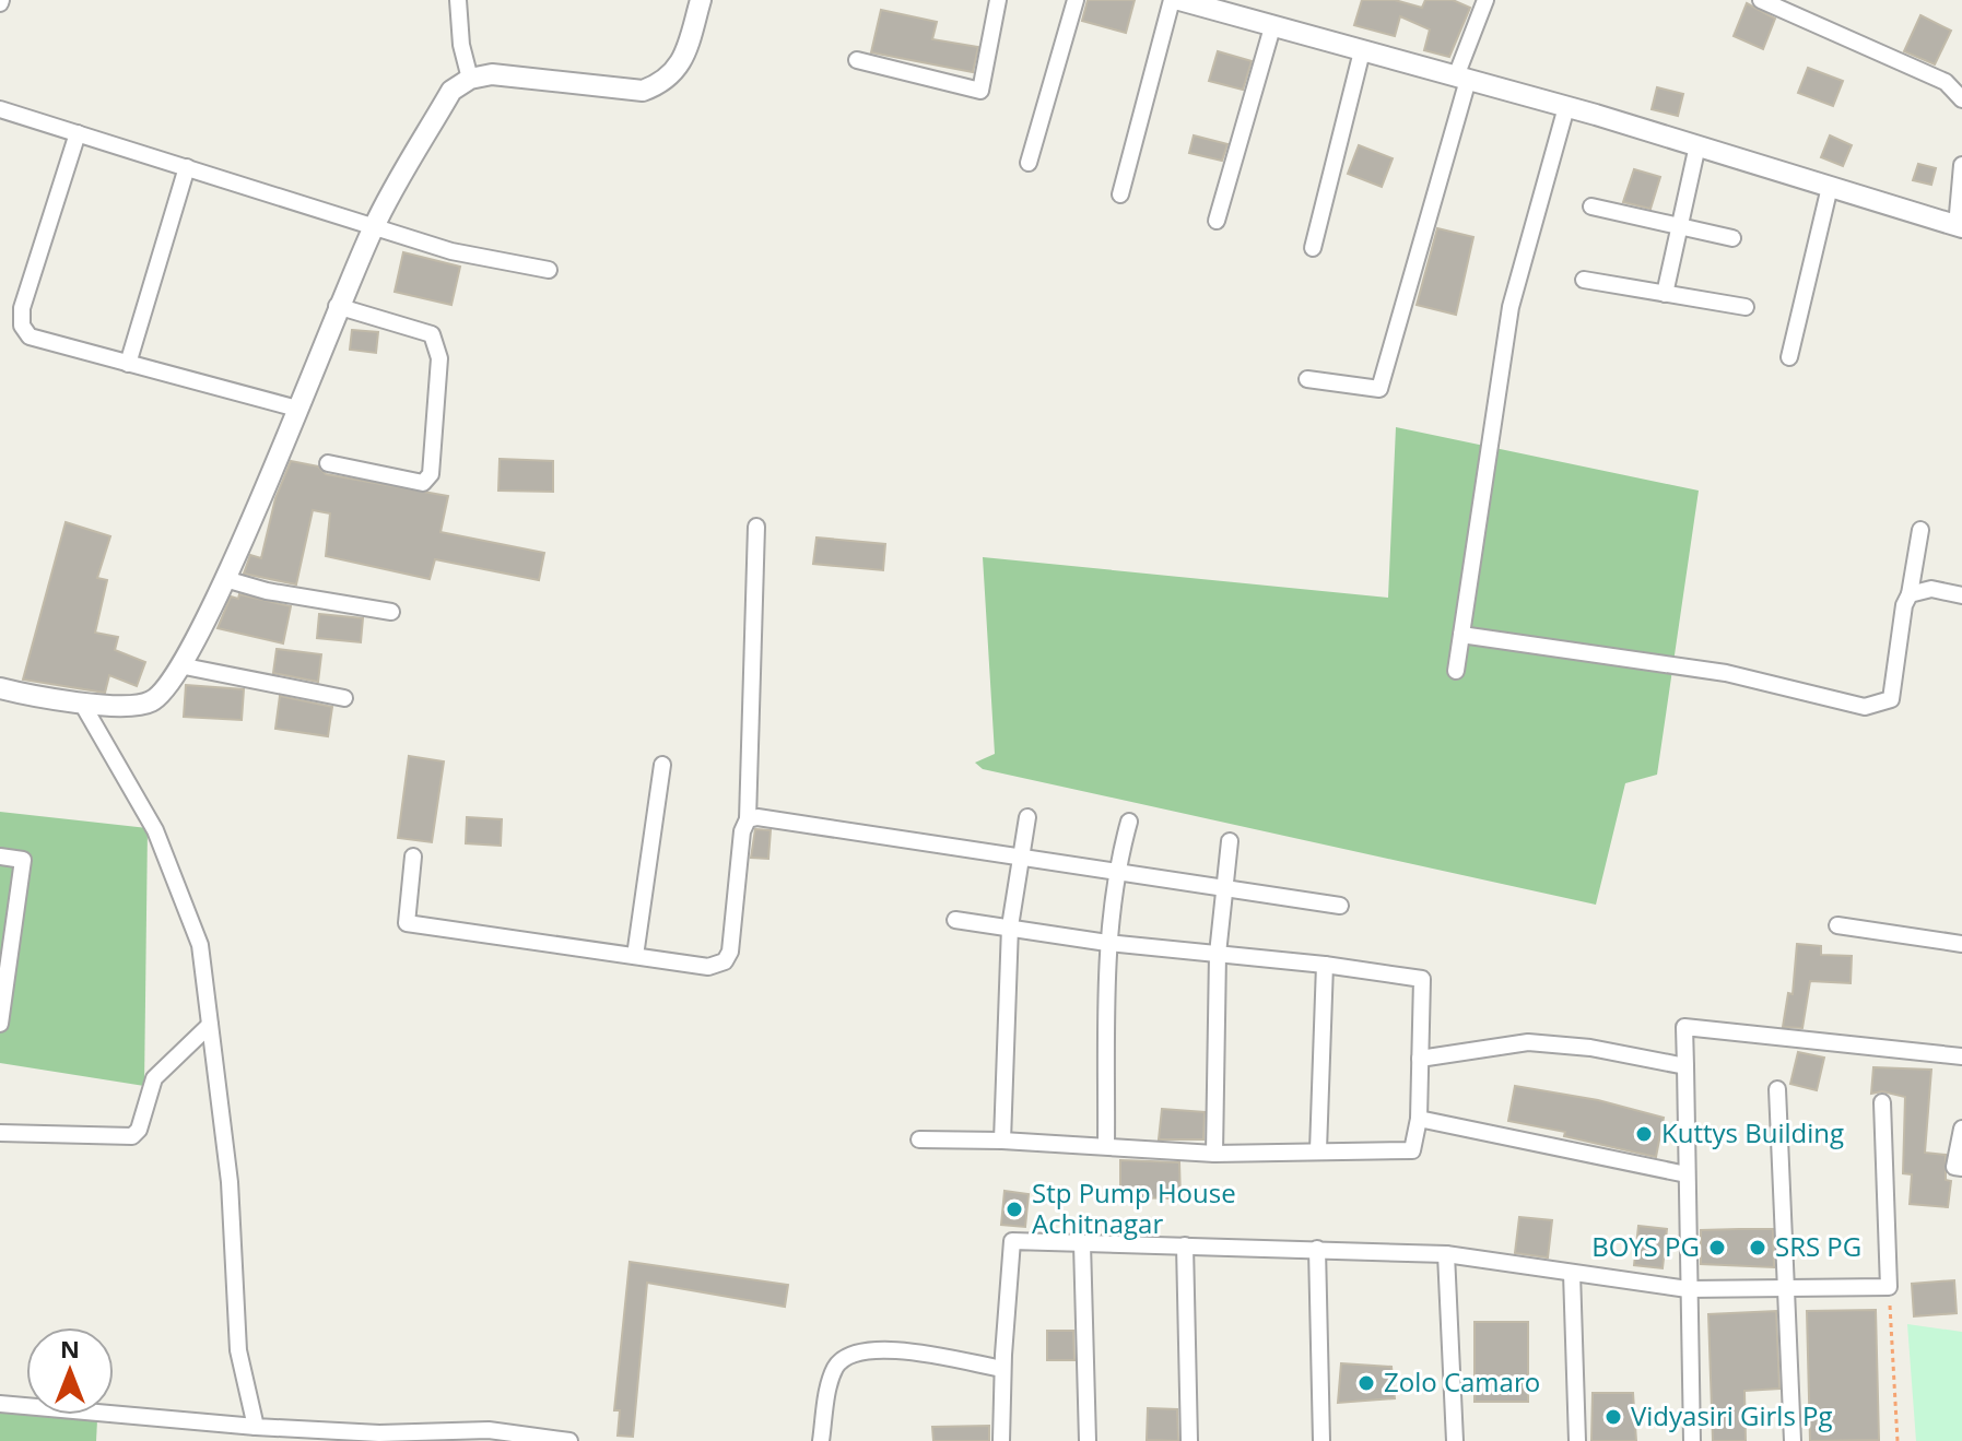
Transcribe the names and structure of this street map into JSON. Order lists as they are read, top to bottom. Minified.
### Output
{"places":["Kuttys Building","Stp Pump House Achitnagar","BOYS PG","SRS PG","Zolo Camaro","Vidyasiri Girls Pg"],"north":"top"}
